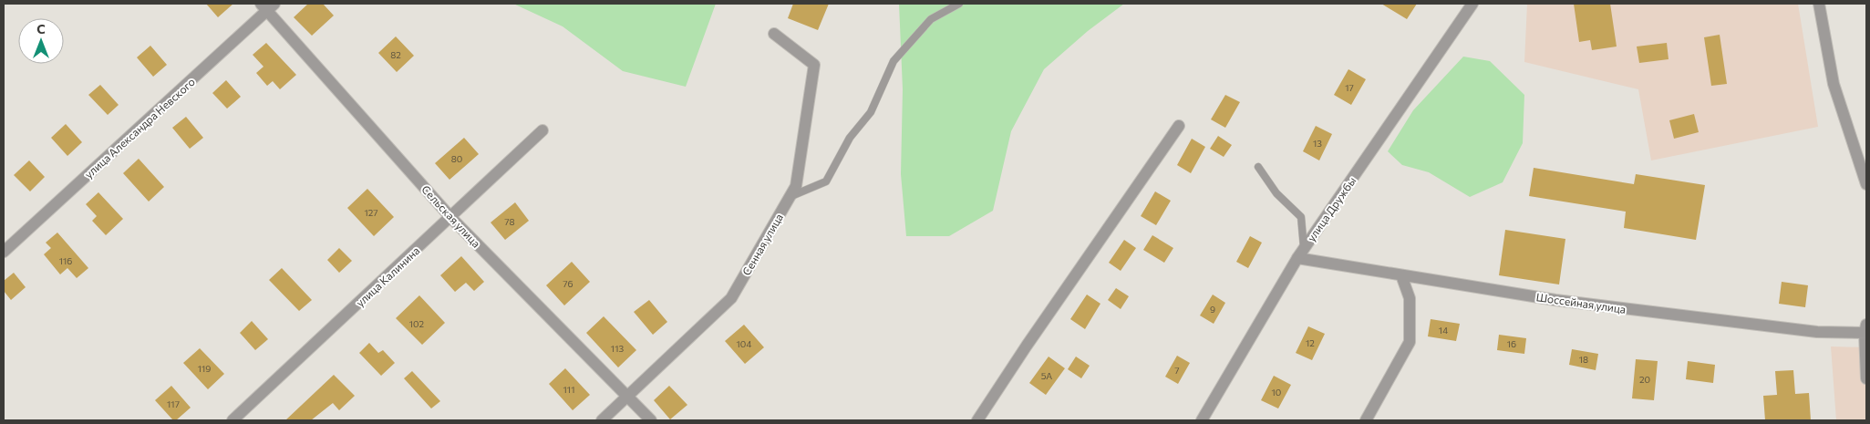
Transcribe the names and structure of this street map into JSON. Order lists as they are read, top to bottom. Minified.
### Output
{"streets":{"street":["улица Александра Невского","улица Дружбы","Сельская улица","Сенная улица","улица Калинина","Шоссейная улица"]},"crossings":[["улица Александра Невского","Сельская улица"],["улица Дружбы","Шоссейная улица"],["Сельская улица","Сенная улица"],["Сельская улица","улица Калинина"]],"house_numbers":["82","17","13","80","127","78","116","76","9","102","14","12","104","16","113","18","119","7","5А","20","111","10","117"],"north":"top"}
